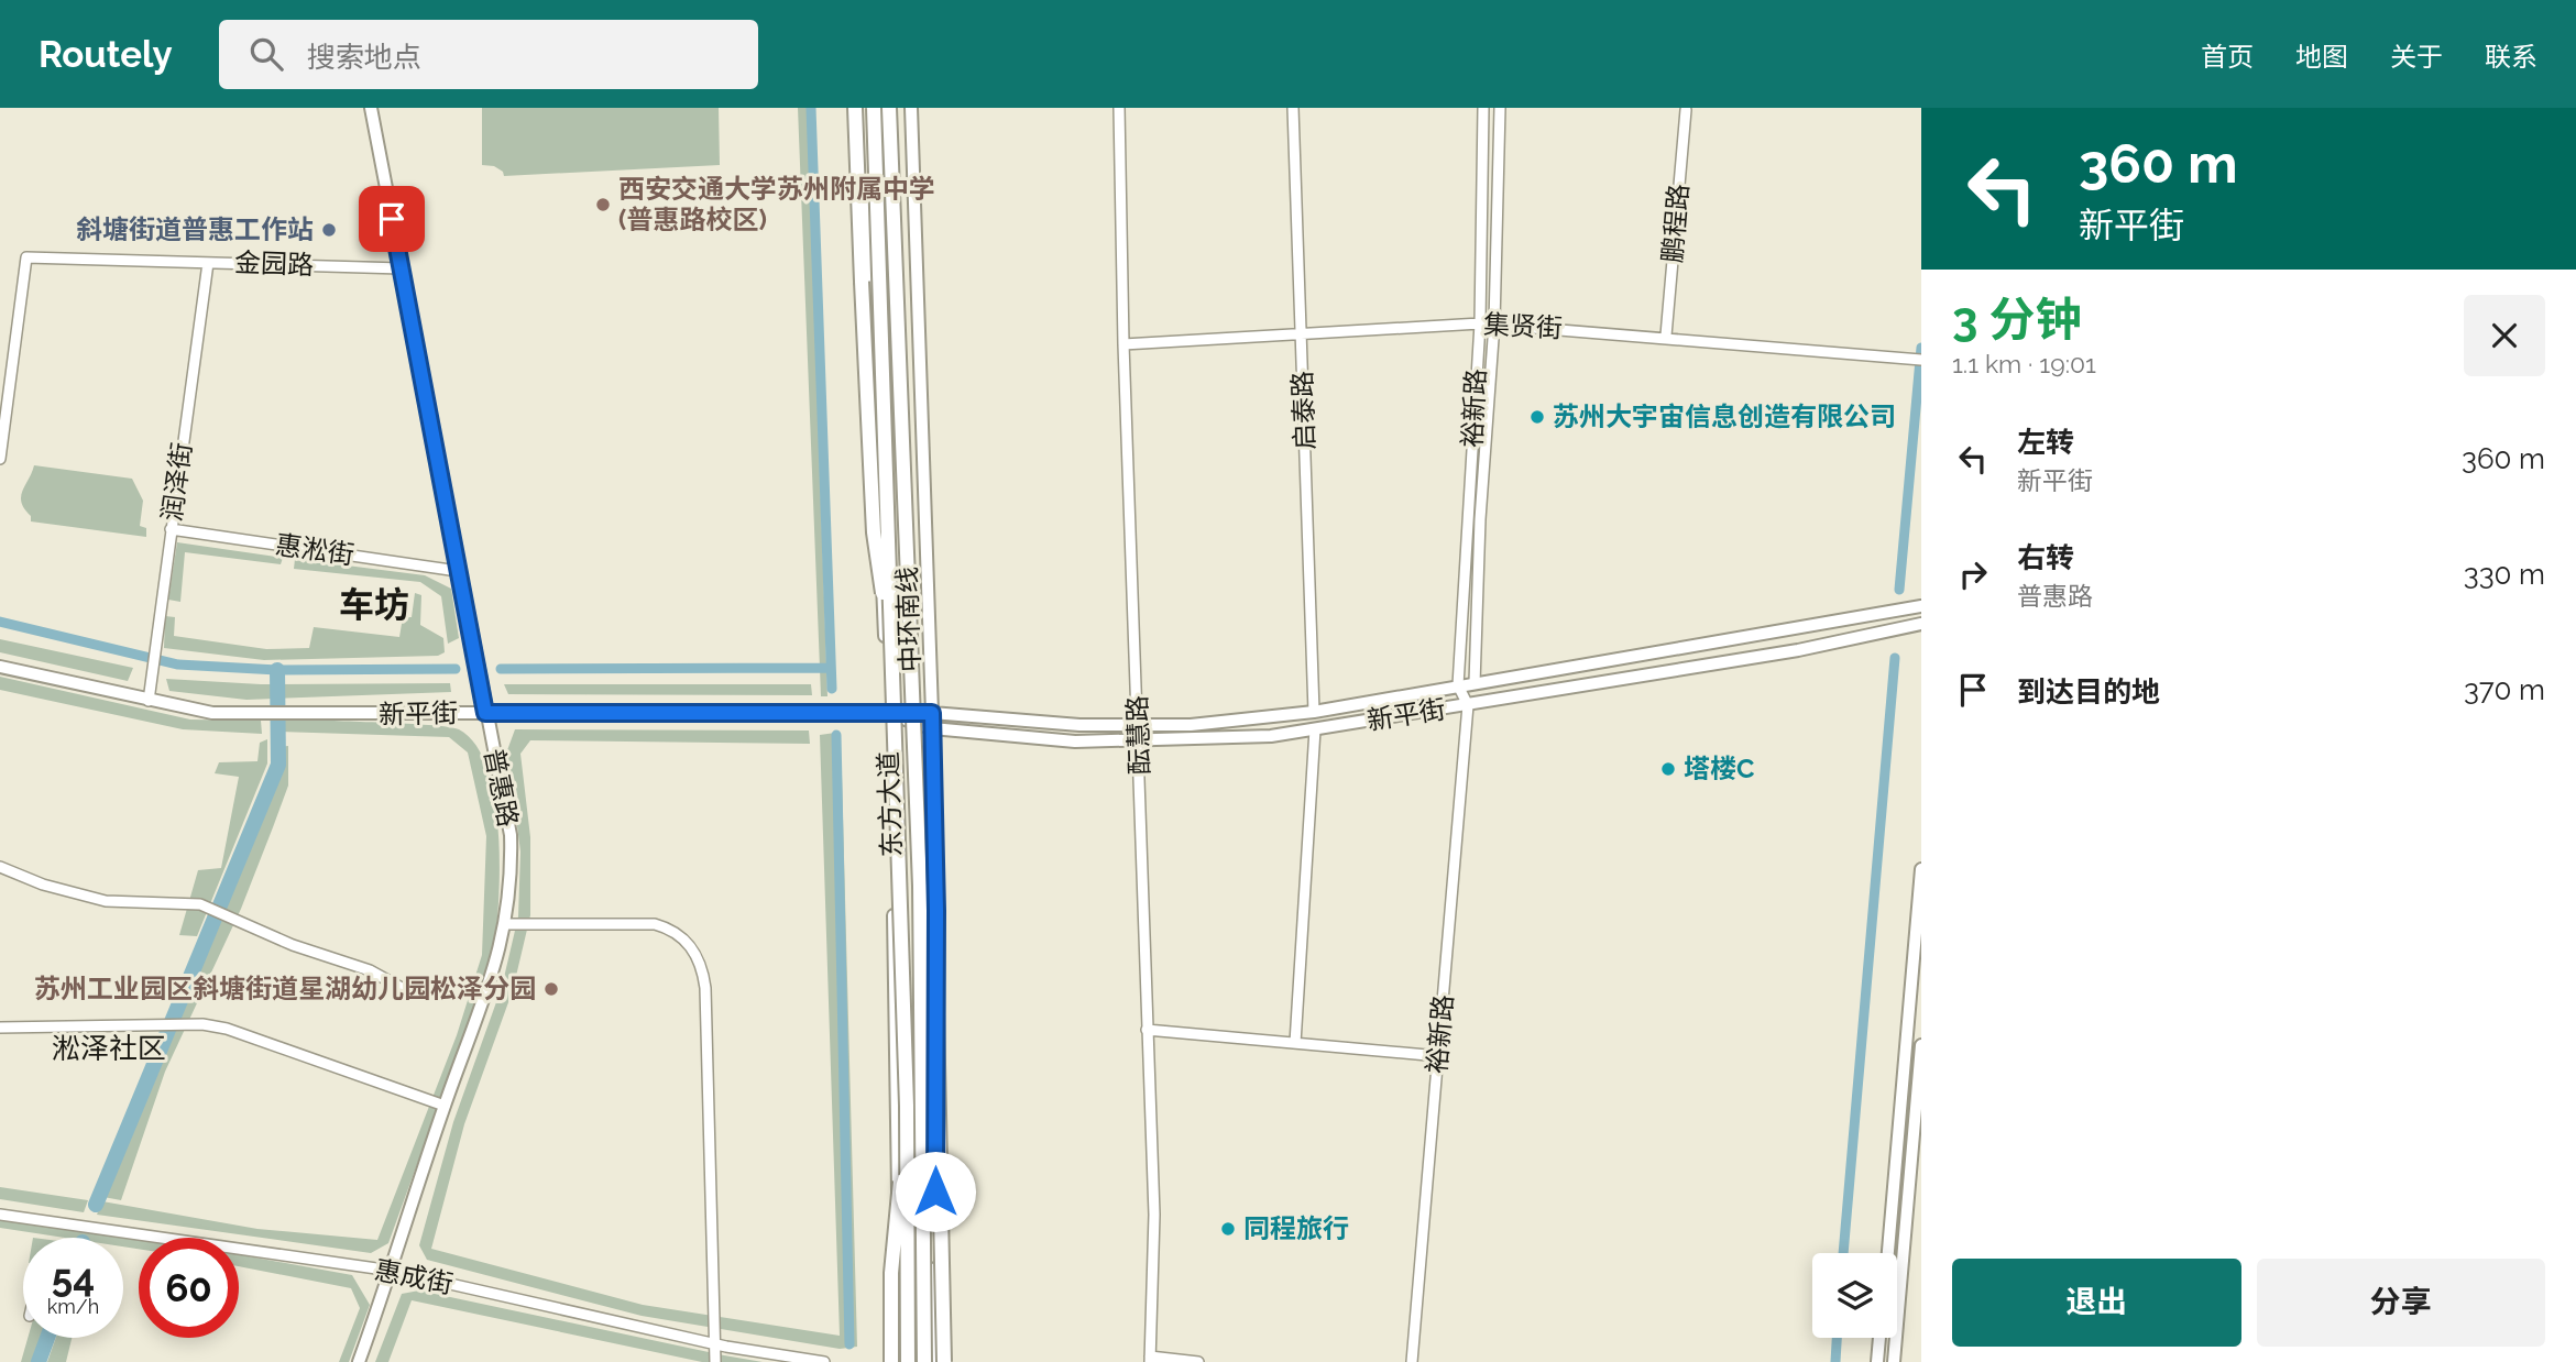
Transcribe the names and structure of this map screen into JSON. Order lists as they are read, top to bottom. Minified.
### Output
{"streets":{"highway":["中环南线"],"main road":["裕新路","新平街","普惠路","东方大道"],"street":["鹏程路","金园路","集贤街","启泰路","润泽街","惠淞街","酝慧路","惠成街"]},"crossings":[["鹏程路","集贤街"],["金园路","润泽街"],["金园路","普惠路"],["集贤街","裕新路"],["集贤街","启泰路"],["集贤街","酝慧路"],["裕新路","新平街"],["启泰路","新平街"],["润泽街","惠淞街"],["润泽街","新平街"],["惠淞街","普惠路"],["新平街","酝慧路"],["新平街","普惠路"],["新平街","东方大道"],["普惠路","惠成街"]],"districts":["车坊","淞泽社区"],"places":["西安交通大学苏州附属中学 (普惠路校区)","斜塘街道普惠工作站","苏州大宇宙信息创造有限公司","塔楼C","苏州工业园区斜塘街道星湖幼儿园松泽分园","同程旅行"],"page":{"header":"Routely","search":"搜索地点","nav":["首页","地图","关于","联系"],"turn":["360 m","新平街"],"heading":["3 分钟","1.1 km · 19:01"],"list":[{"name":"左转","note":"新平街","value":"360 m"},{"name":"右转","note":"普惠路","value":"330 m"},{"name":"到达目的地","value":"370 m"}],"speed":"54 km/h","limit":"60","buttons":["退出","分享"]}}
